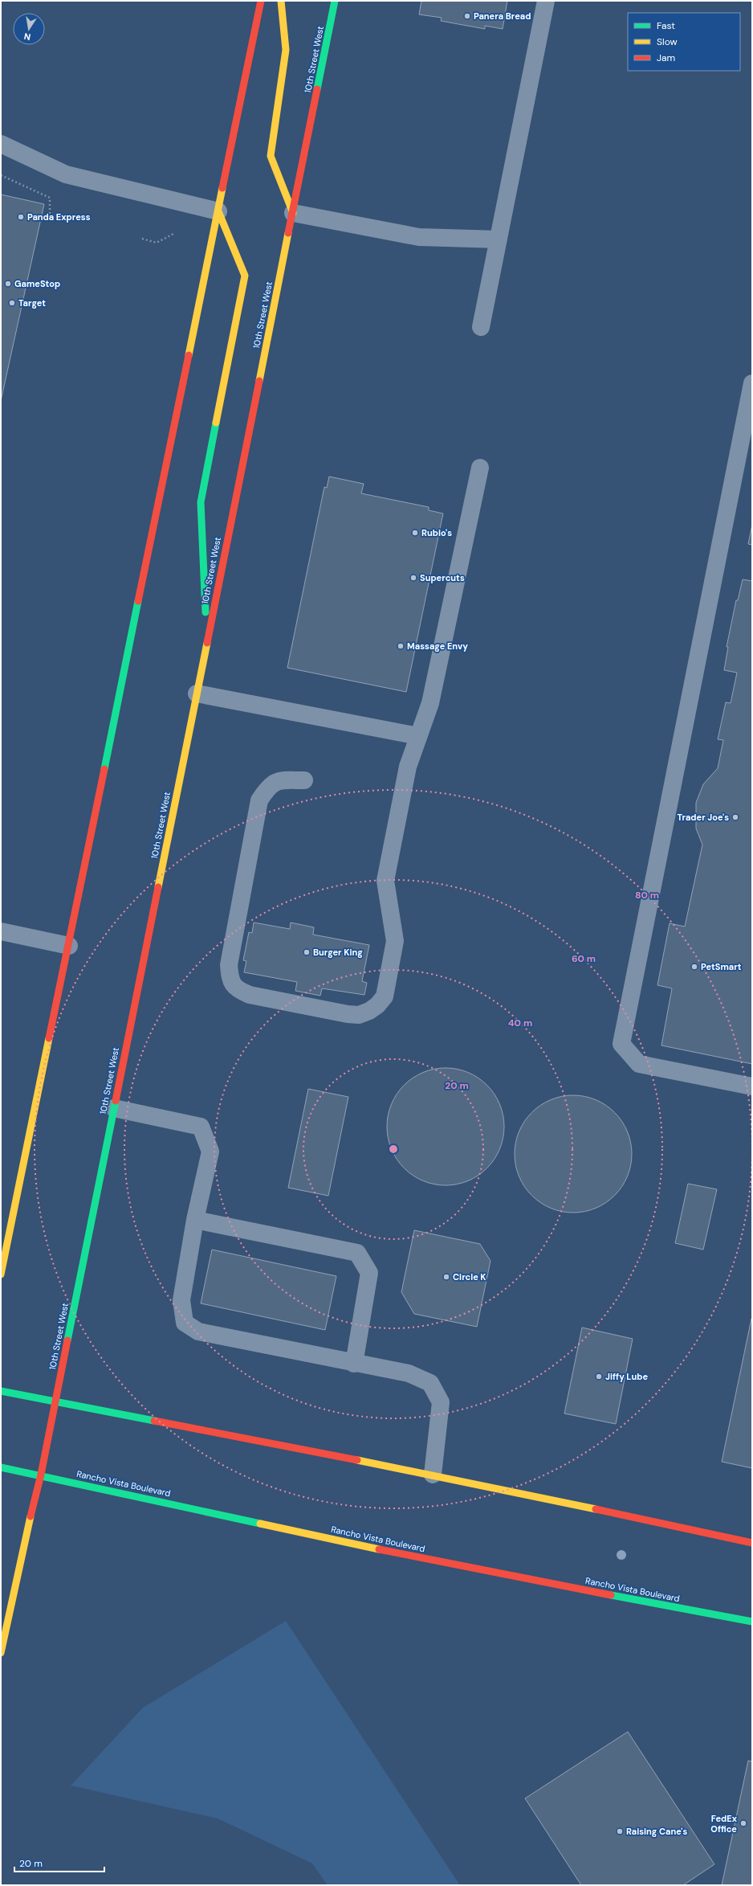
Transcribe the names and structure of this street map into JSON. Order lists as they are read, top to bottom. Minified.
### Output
{"streets":{"main road":["10th Street West","Rancho Vista Boulevard"]},"crossings":[["10th Street West","Rancho Vista Boulevard"]],"places":["Panera Bread","Panda Express","GameStop","Target","Rubio's","Supercuts","Massage Envy","Trader Joe's","Burger King","PetSmart","Circle K","Jiffy Lube","FedEx Office","Raising Cane's"],"legend":["Fast","Slow","Jam"],"scale_bar":"20 m","north":"bottom","rings":["80 m","60 m","40 m","20 m"]}
